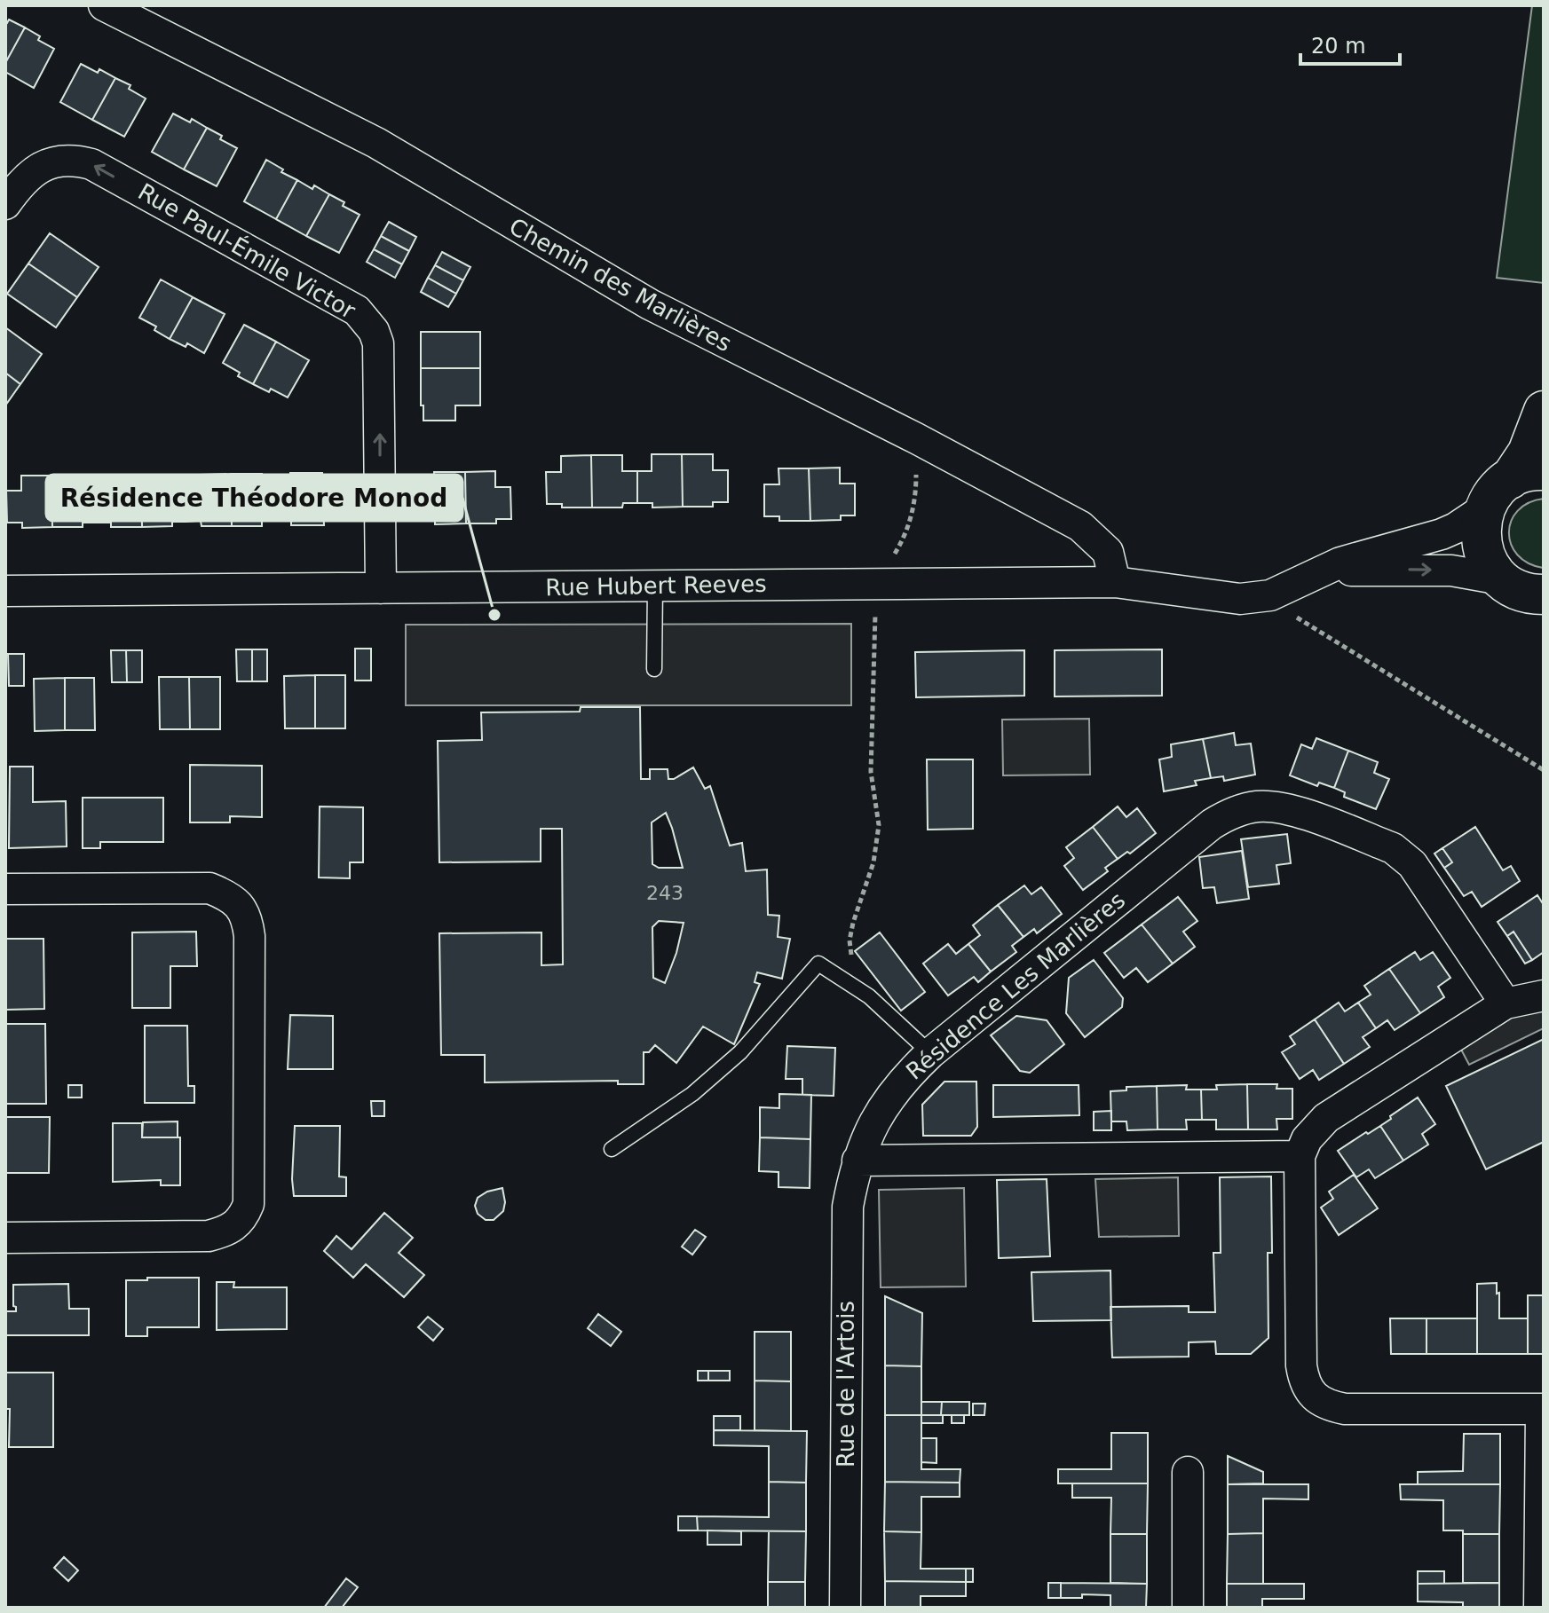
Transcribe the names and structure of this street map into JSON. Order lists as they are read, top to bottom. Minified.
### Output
{"streets":{"street":["Rue Paul-Émile Victor","Chemin des Marlières","Rue Hubert Reeves","Résidence Les Marlières","Rue de l'Artois"]},"crossings":[["Rue Paul-Émile Victor","Rue Hubert Reeves"],["Chemin des Marlières","Rue Hubert Reeves"],["Résidence Les Marlières","Rue de l'Artois"]],"places":["Résidence Théodore Monod"],"house_numbers":["243"],"scale_bar":"20 m"}
